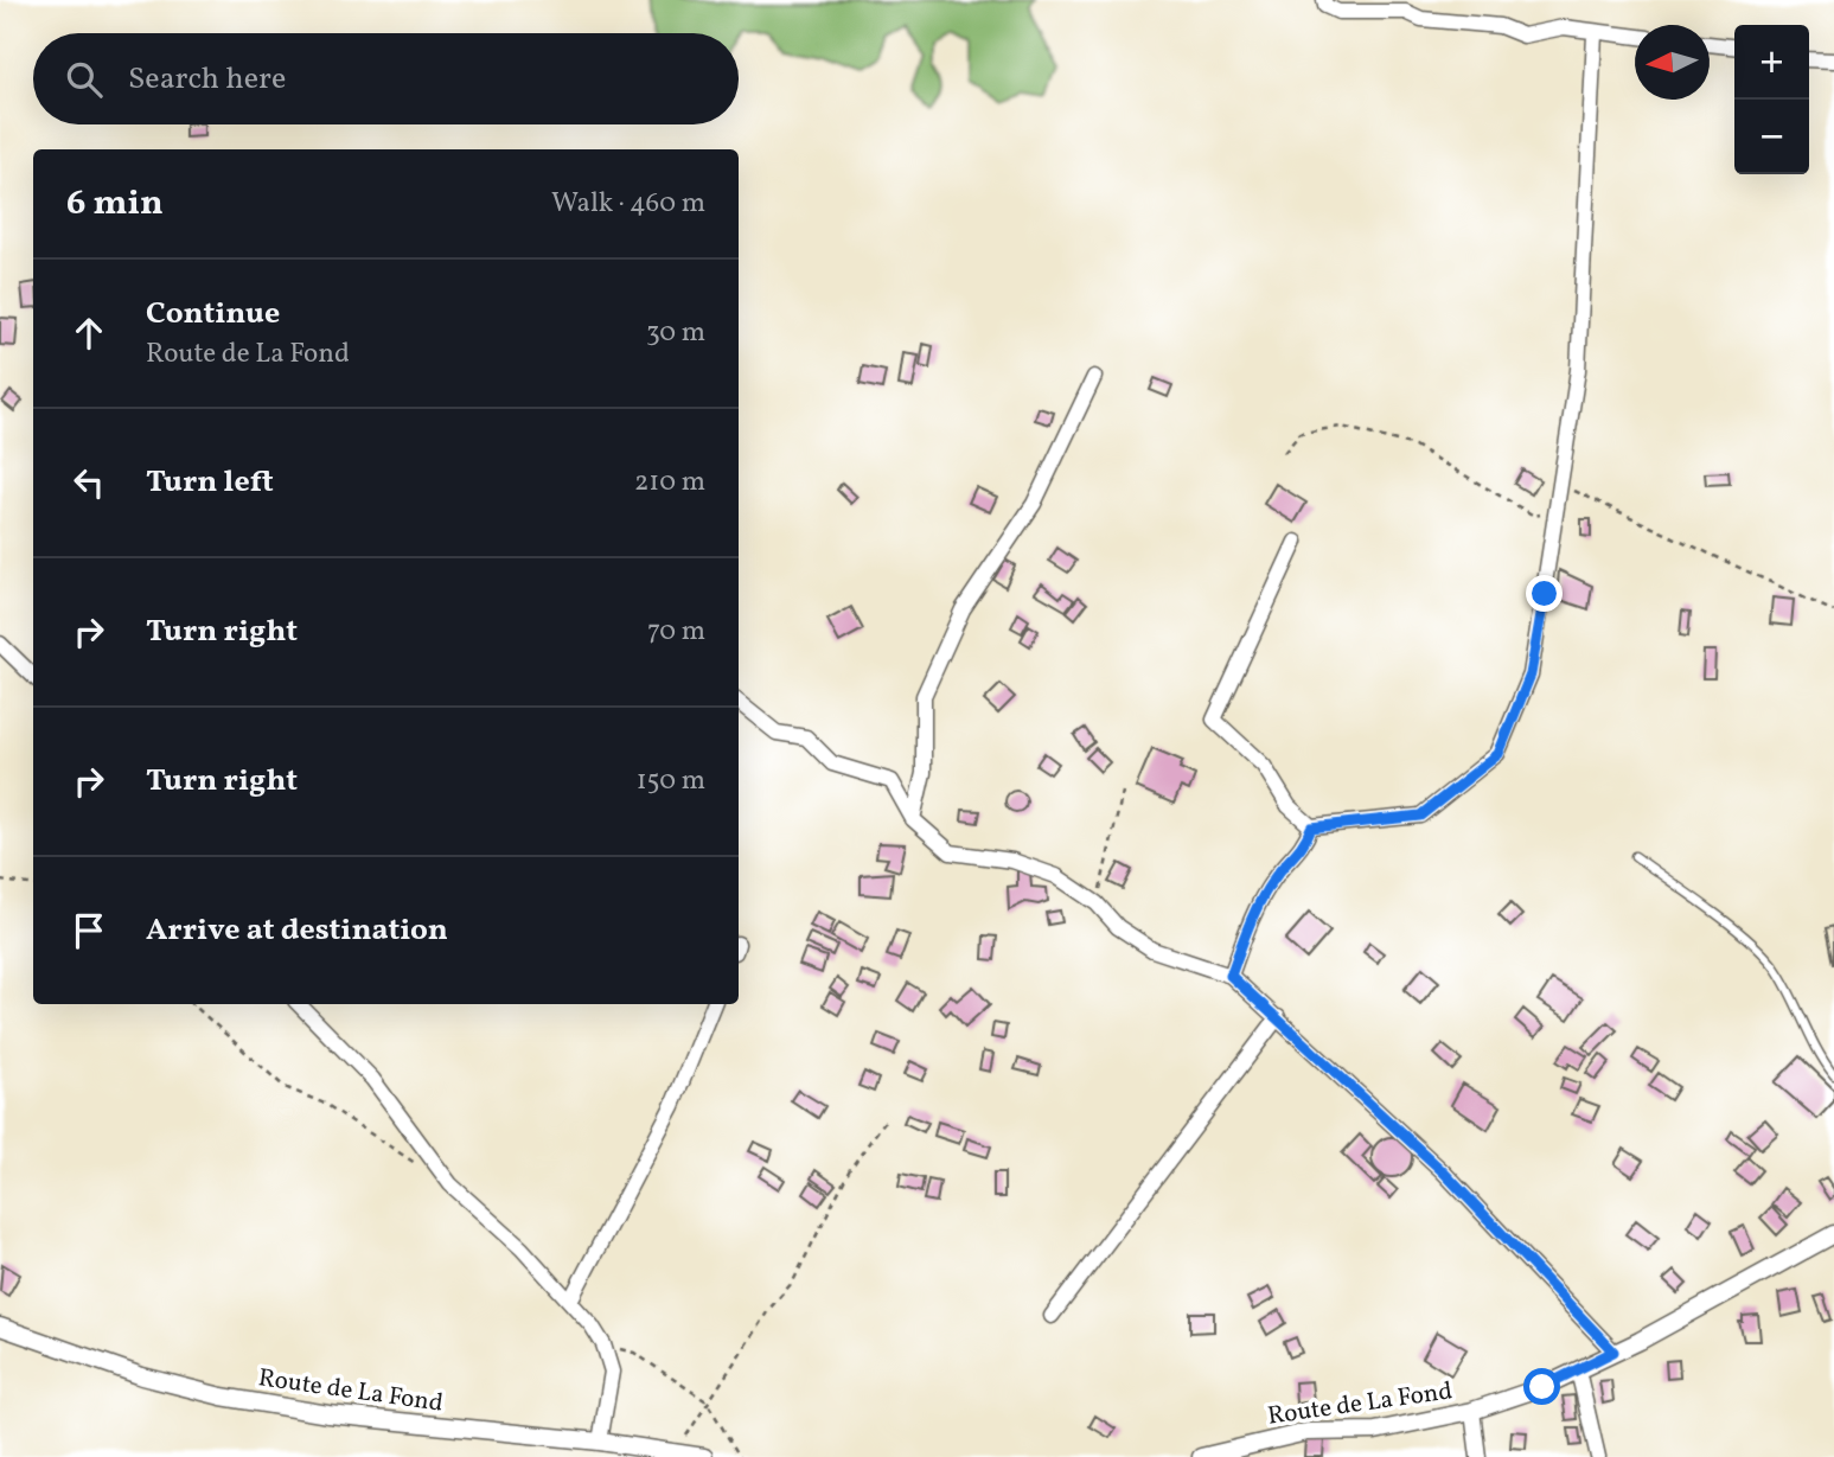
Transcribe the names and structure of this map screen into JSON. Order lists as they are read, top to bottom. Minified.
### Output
{"streets":{"street":["Route de La Fond"]},"north":"left","page":{"map_buttons":["+","−"],"search":"Search here","heading":["6 min","Walk · 460 m"],"list":[["Continue","Route de La Fond","30 m"],["Turn left","210 m"],["Turn right","70 m"],["Turn right","150 m"],"Arrive at destination"]}}
